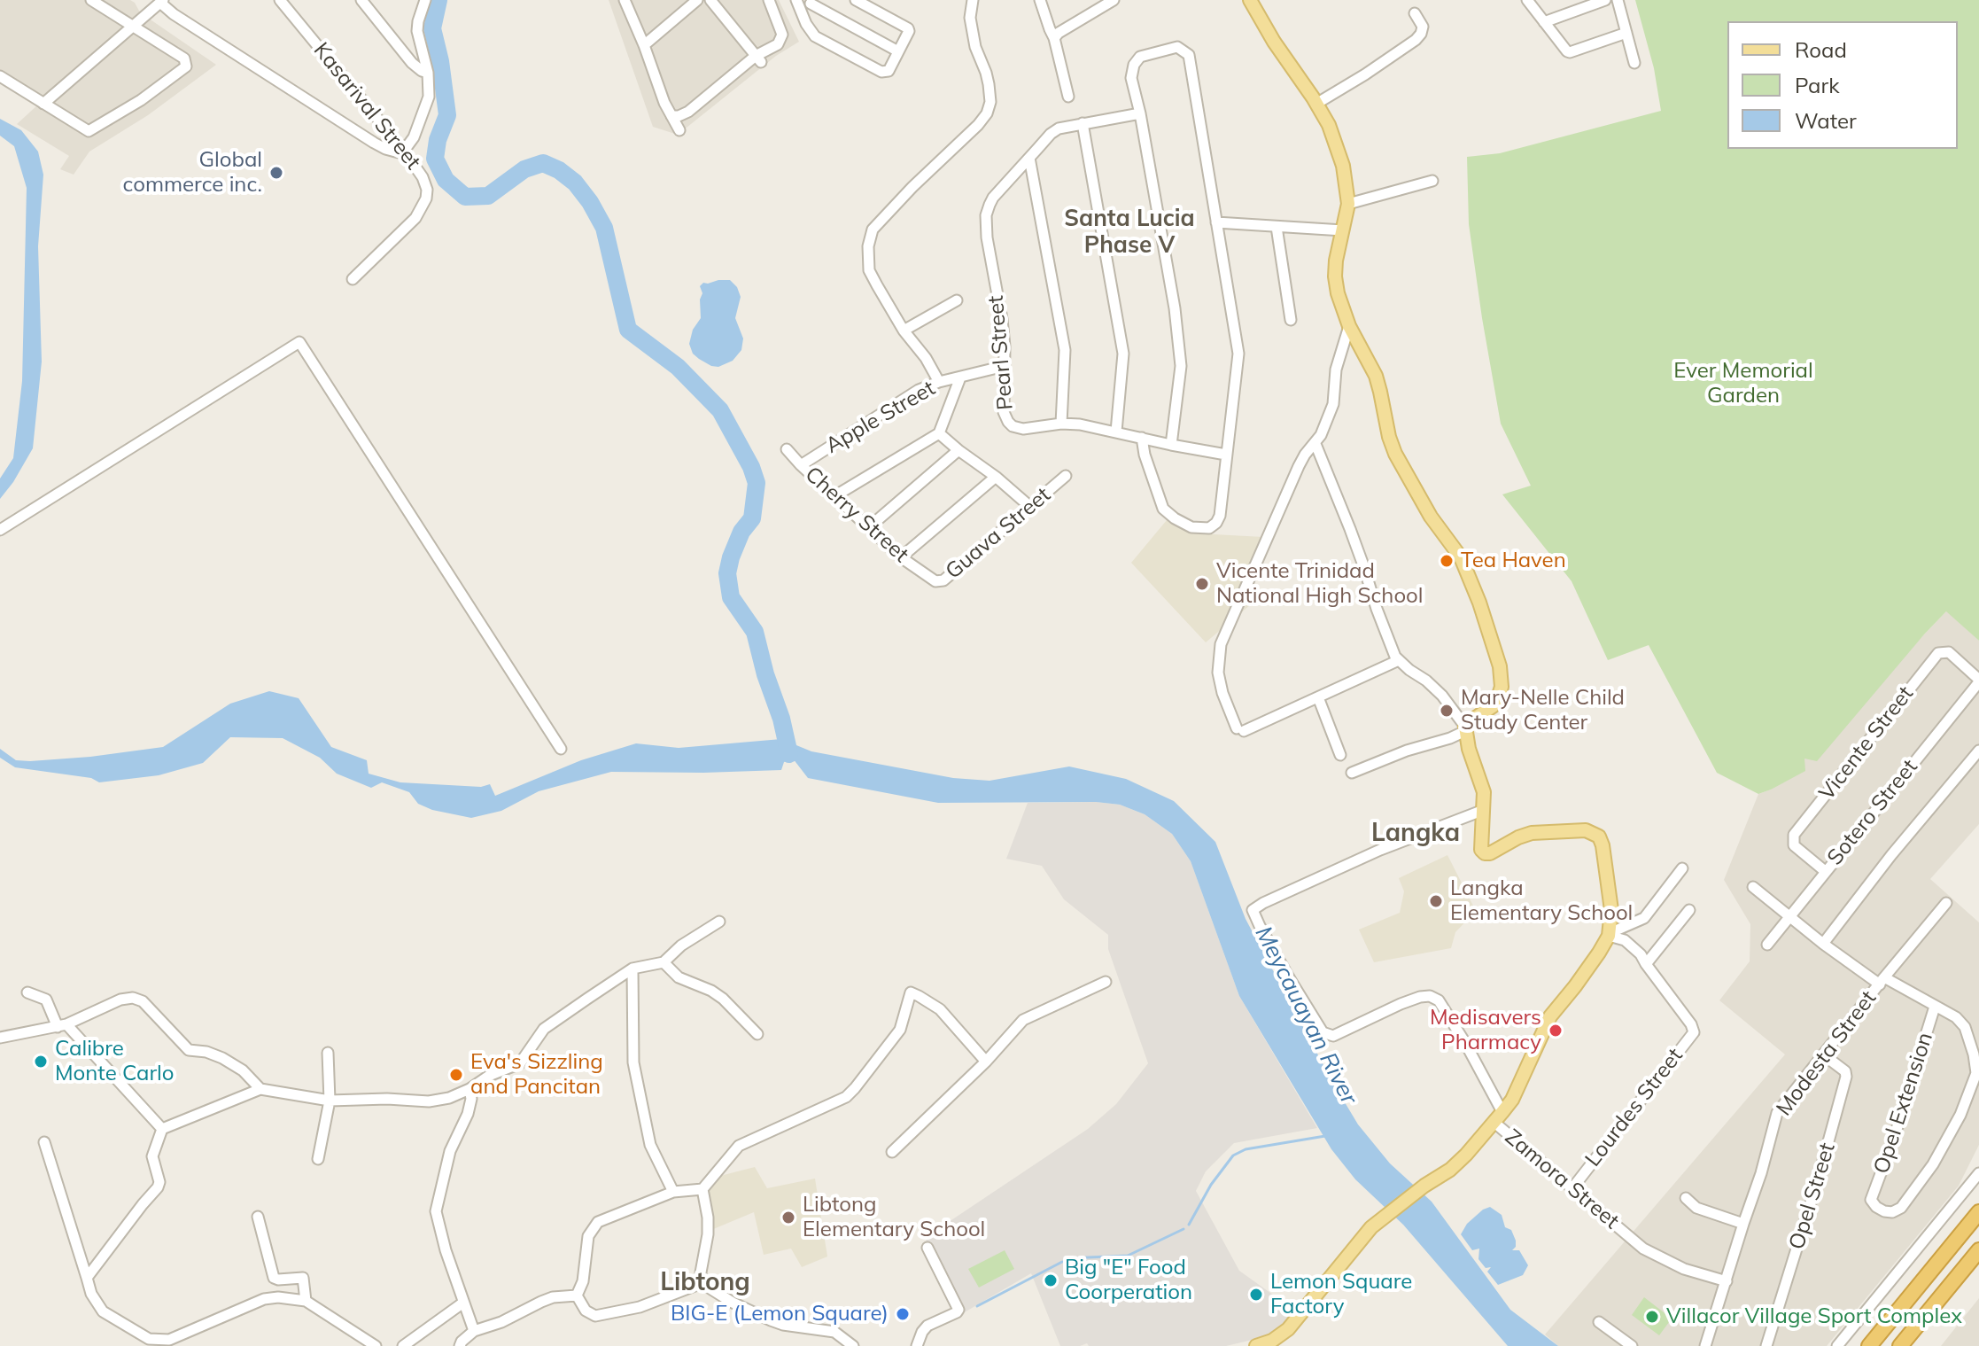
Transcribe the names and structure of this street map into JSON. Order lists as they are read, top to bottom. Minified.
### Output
{"streets":{"street":["Kasarival Street","Pearl Street","Apple Street","Cherry Street","Guava Street","Vicente Street","Sotero Street","Modesta Street","Opel Extension","Lourdes Street","Zamora Street","Opel Street"]},"crossings":[["Pearl Street","Apple Street"],["Apple Street","Cherry Street"],["Cherry Street","Guava Street"],["Vicente Street","Sotero Street"],["Modesta Street","Zamora Street"],["Modesta Street","Opel Street"],["Lourdes Street","Zamora Street"]],"districts":["Santa Lucia Phase V","Langka","Libtong"],"water":["Meycauayan River"],"parks":["Ever Memorial Garden"],"places":["Global commerce inc.","Tea Haven","Vicente Trinidad National High School","Mary-Nelle Child Study Center","Langka Elementary School","Medisavers Pharmacy","Calibre Monte Carlo","Eva's Sizzling and Pancitan","Libtong Elementary School","Big \"E\" Food Coorperation","Lemon Square Factory","BIG-E (Lemon Square)","Villacor Village Sport Complex"],"legend":["Road","Park","Water"]}
